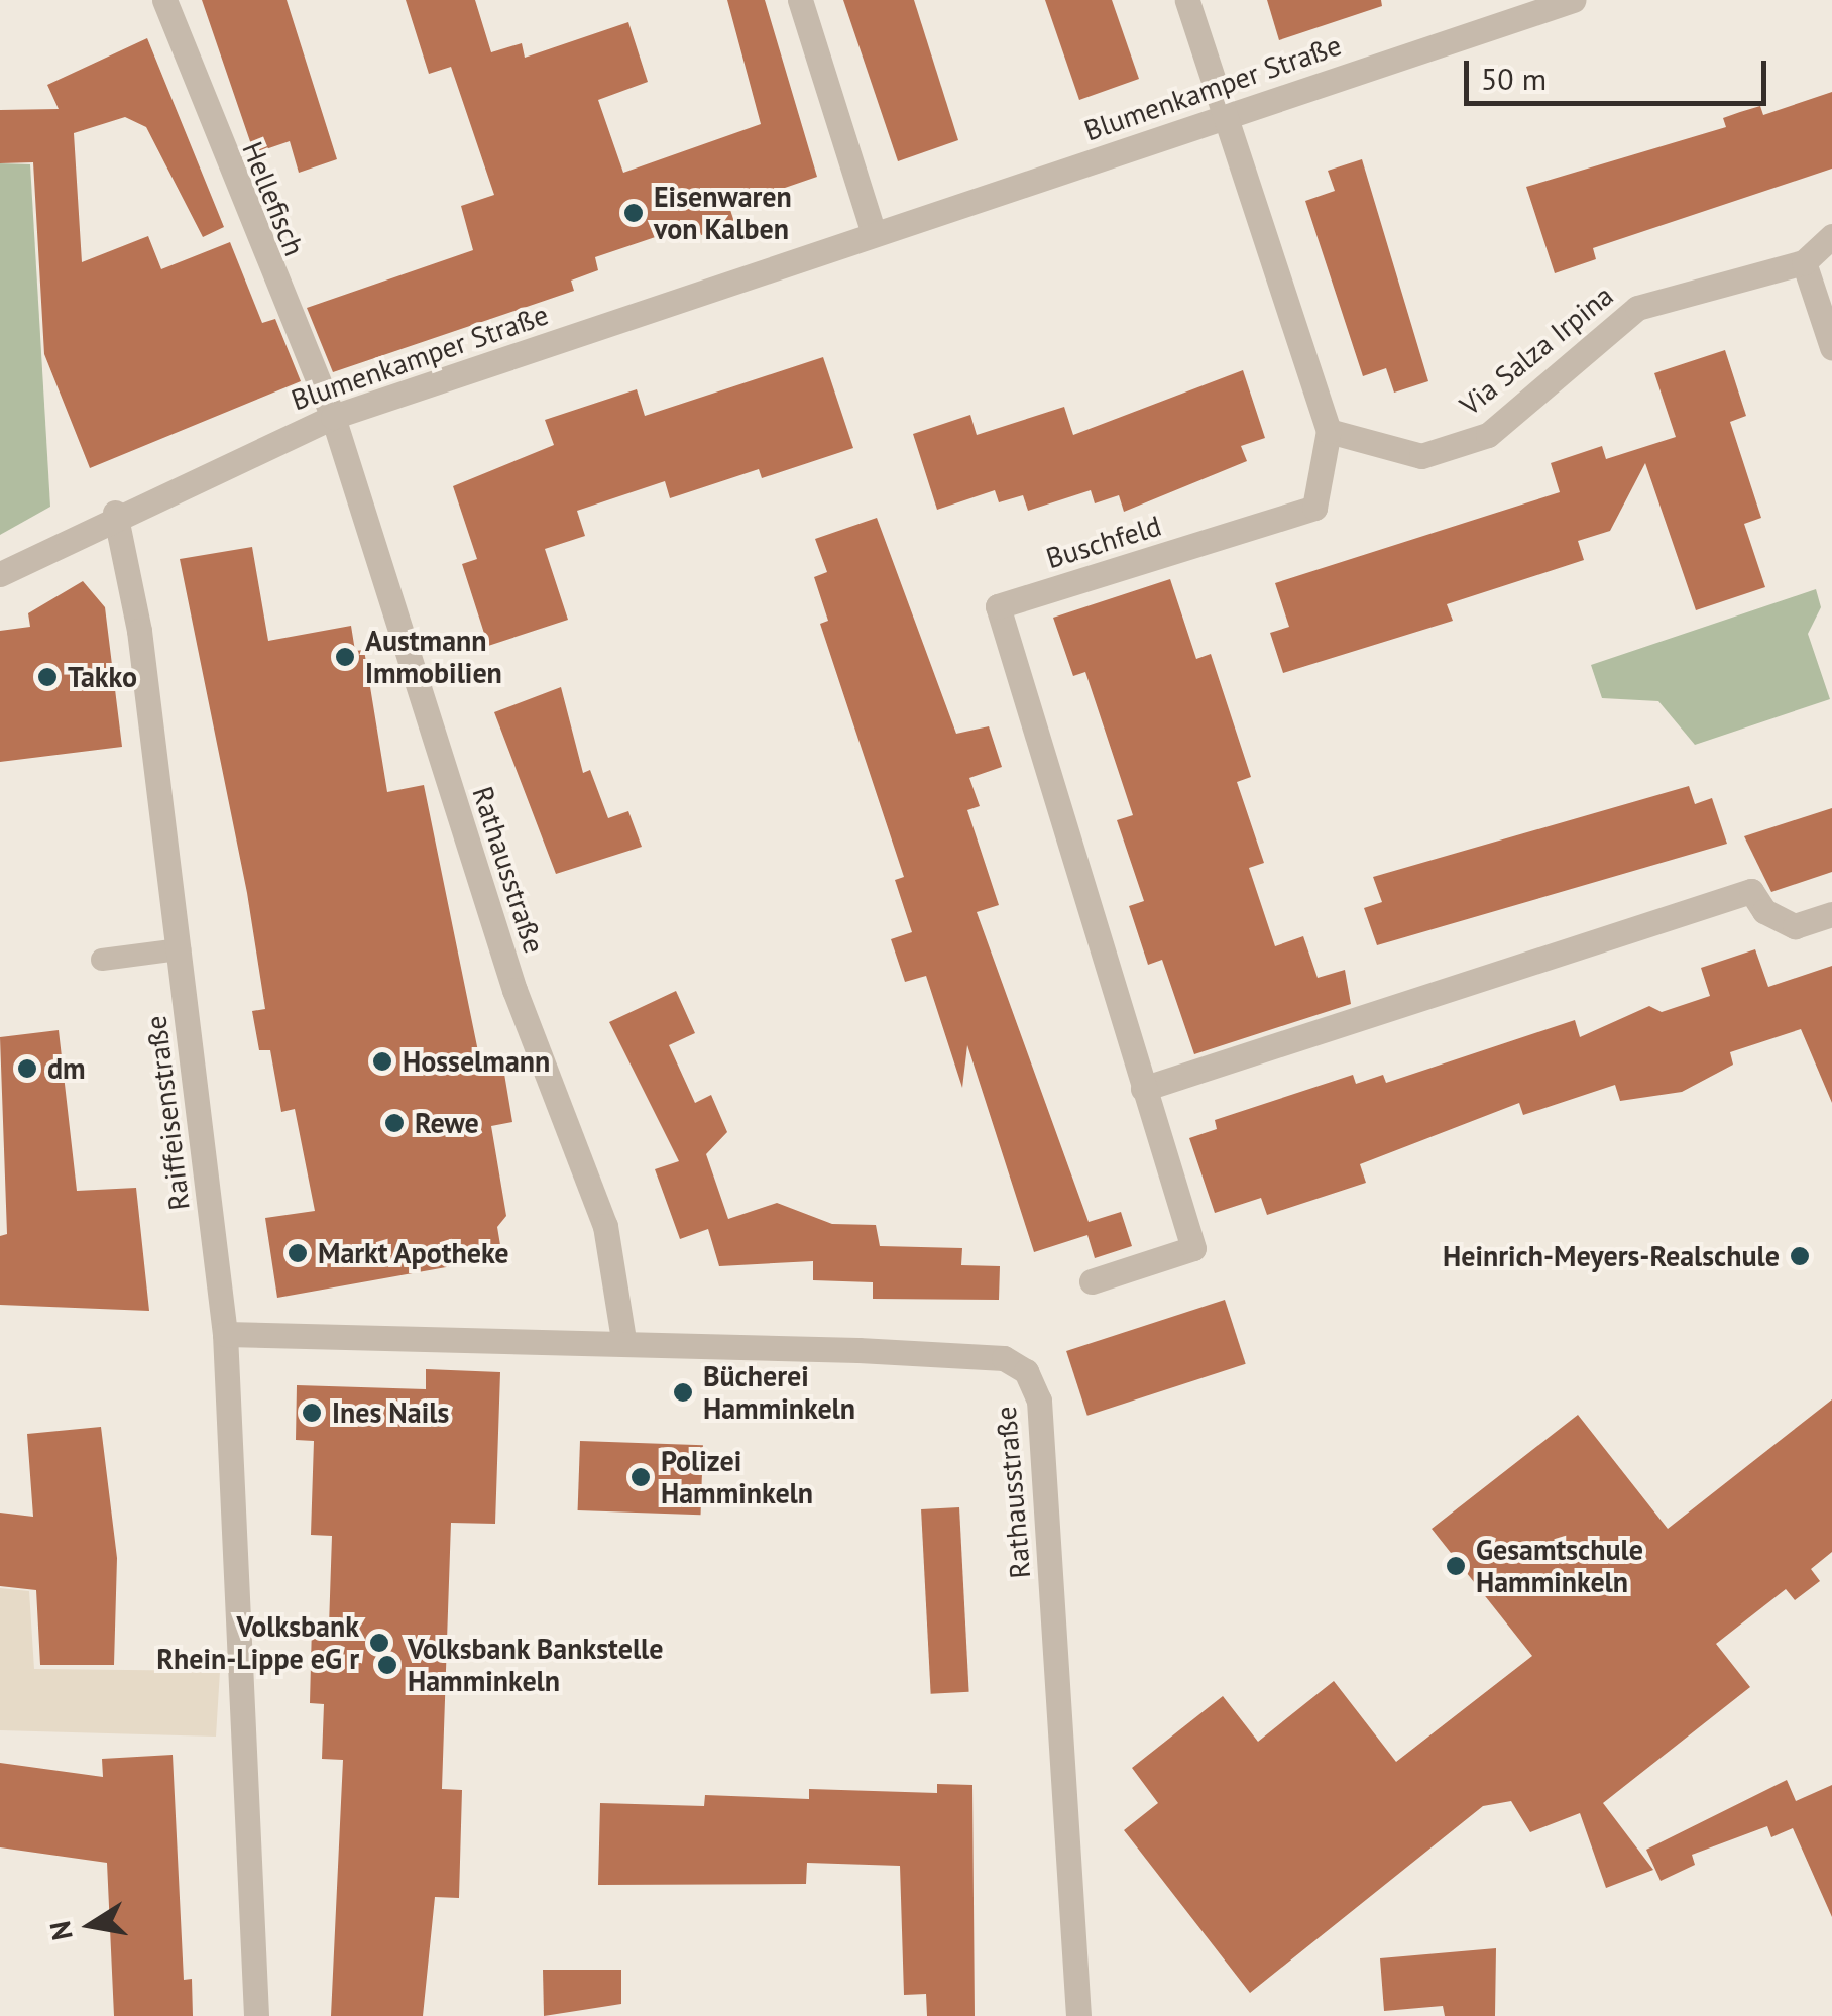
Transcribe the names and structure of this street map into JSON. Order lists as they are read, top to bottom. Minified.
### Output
{"streets":{"street":["Blumenkamper Straße","Hellefisch","Via Salza Irpina","Buschfeld","Rathausstraße","Raiffeisenstraße"]},"crossings":[["Blumenkamper Straße","Hellefisch"],["Blumenkamper Straße","Buschfeld"],["Blumenkamper Straße","Rathausstraße"],["Blumenkamper Straße","Raiffeisenstraße"],["Hellefisch","Rathausstraße"],["Via Salza Irpina","Buschfeld"],["Rathausstraße","Raiffeisenstraße"]],"places":["Eisenwaren von Kalben","Austmann Immobilien","Takko","Hosselmann","dm","Rewe","Markt Apotheke","Heinrich-Meyers-Realschule","Bücherei Hamminkeln","Ines Nails","Polizei Hamminkeln","Gesamtschule Hamminkeln","Volksbank Rhein-Lippe eG r","Volksbank Bankstelle Hamminkeln"],"scale_bar":"50 m","north":"left"}
